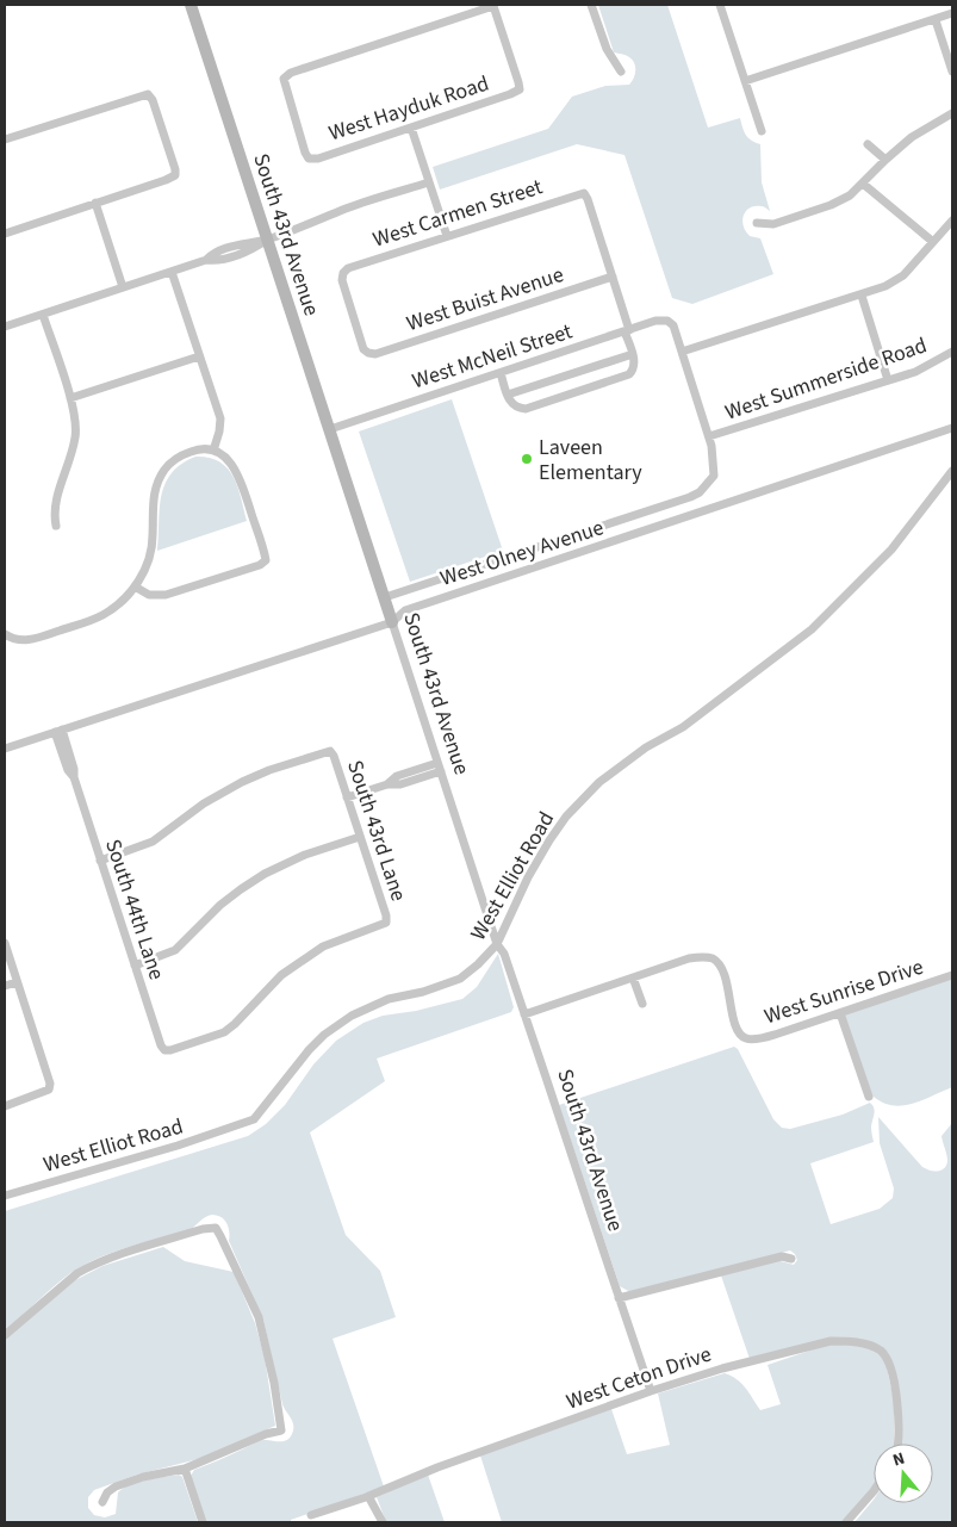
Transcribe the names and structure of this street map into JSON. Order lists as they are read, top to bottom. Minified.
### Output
{"streets":{"street":["West Hayduk Road","West Carmen Street","South 43rd Avenue","West Buist Avenue","West McNeil Street","West Summerside Road","West Olney Avenue","South 43rd Lane","West Elliot Road","South 44th Lane","West Sunrise Drive","West Ceton Drive"]},"crossings":[["West Carmen Street","West Buist Avenue"],["South 43rd Avenue","West McNeil Street"],["South 43rd Avenue","West Olney Avenue"],["South 43rd Avenue","West Elliot Road"],["South 43rd Avenue","West Sunrise Drive"],["South 43rd Avenue","West Ceton Drive"],["West Olney Avenue","South 44th Lane"],["South 43rd Lane","South 44th Lane"]],"places":["Laveen Elementary"],"north":"top"}
